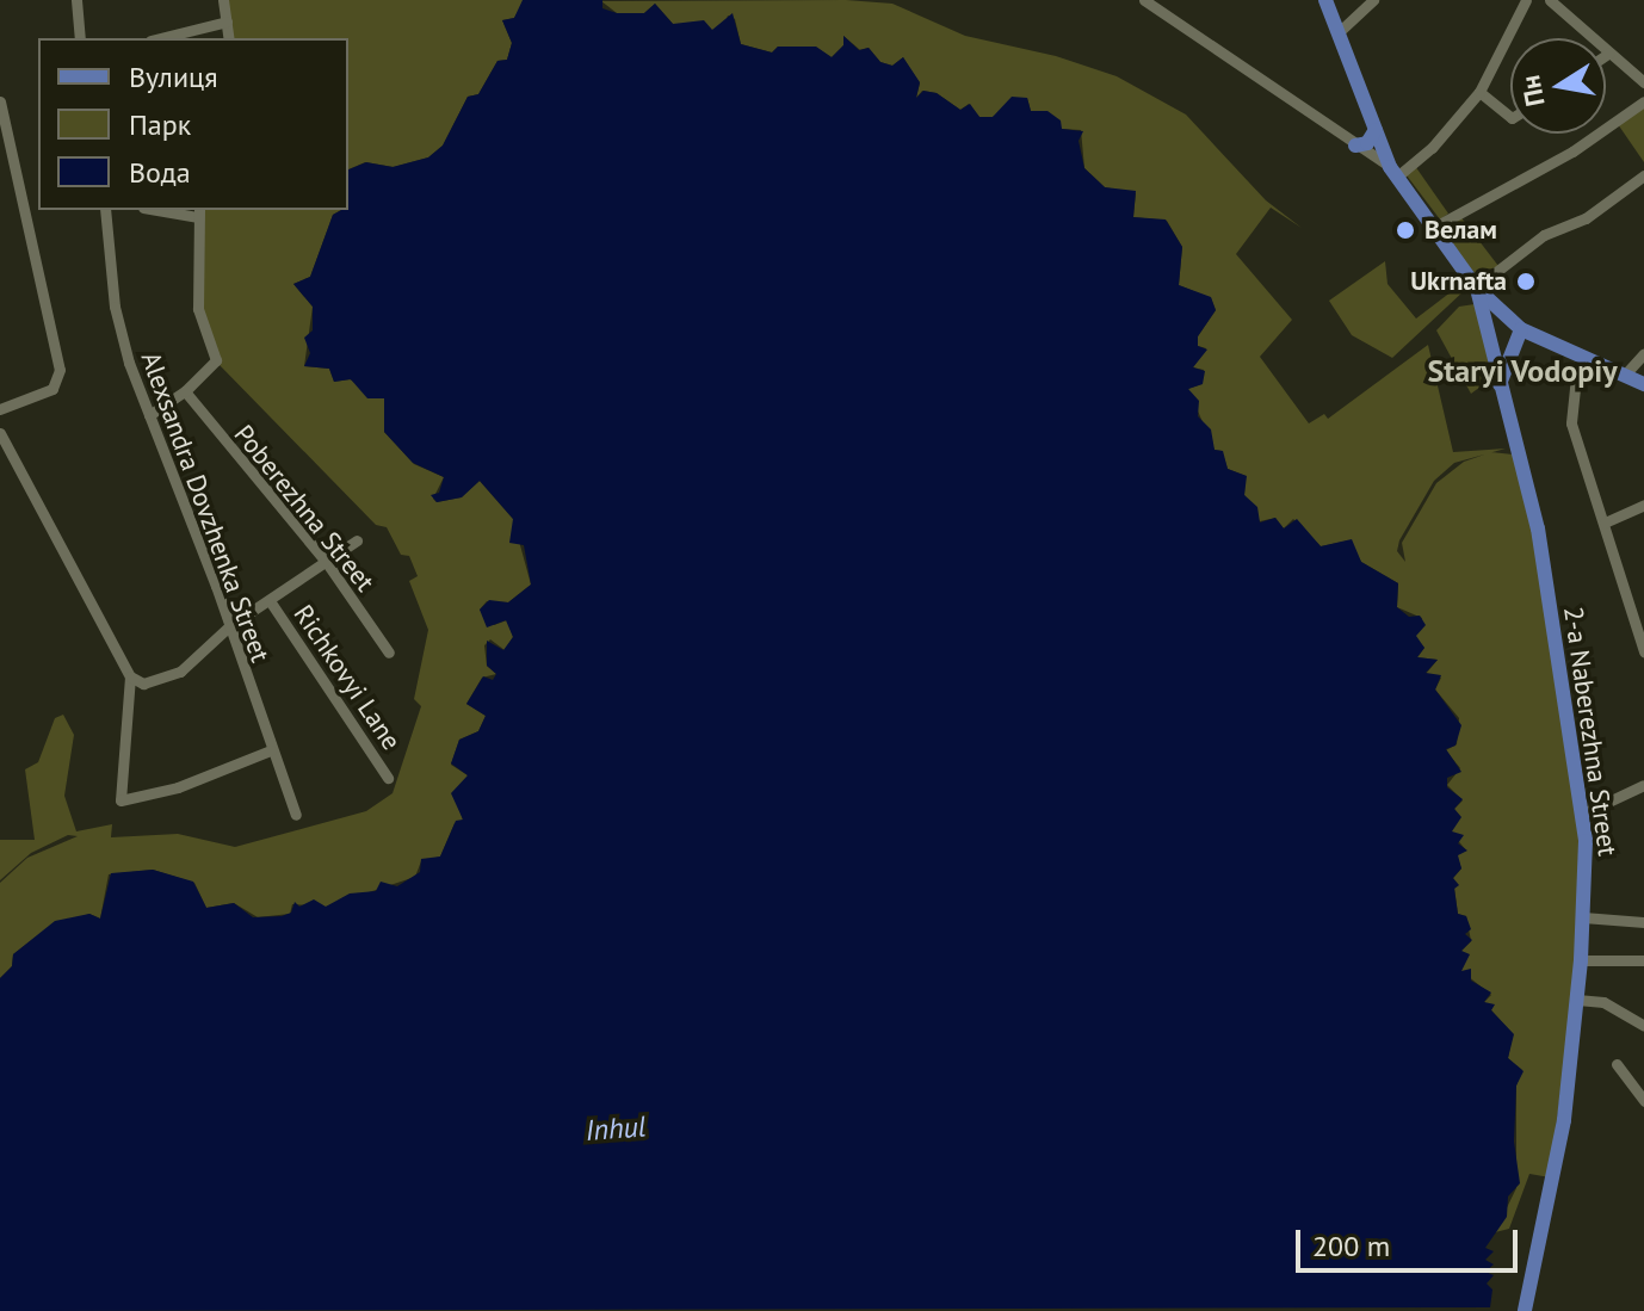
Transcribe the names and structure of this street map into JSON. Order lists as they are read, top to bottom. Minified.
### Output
{"streets":{"main road":["2-a Naberezhna Street"],"street":["Alexsandra Dovzhenka Street","Poberezhna Street","Richkovyi Lane"]},"districts":["Staryi Vodopiy"],"water":["Inhul"],"places":["Велам","Ukrnafta"],"legend":["Вулиця","Парк","Вода"],"scale_bar":"200 m","north":"left"}
